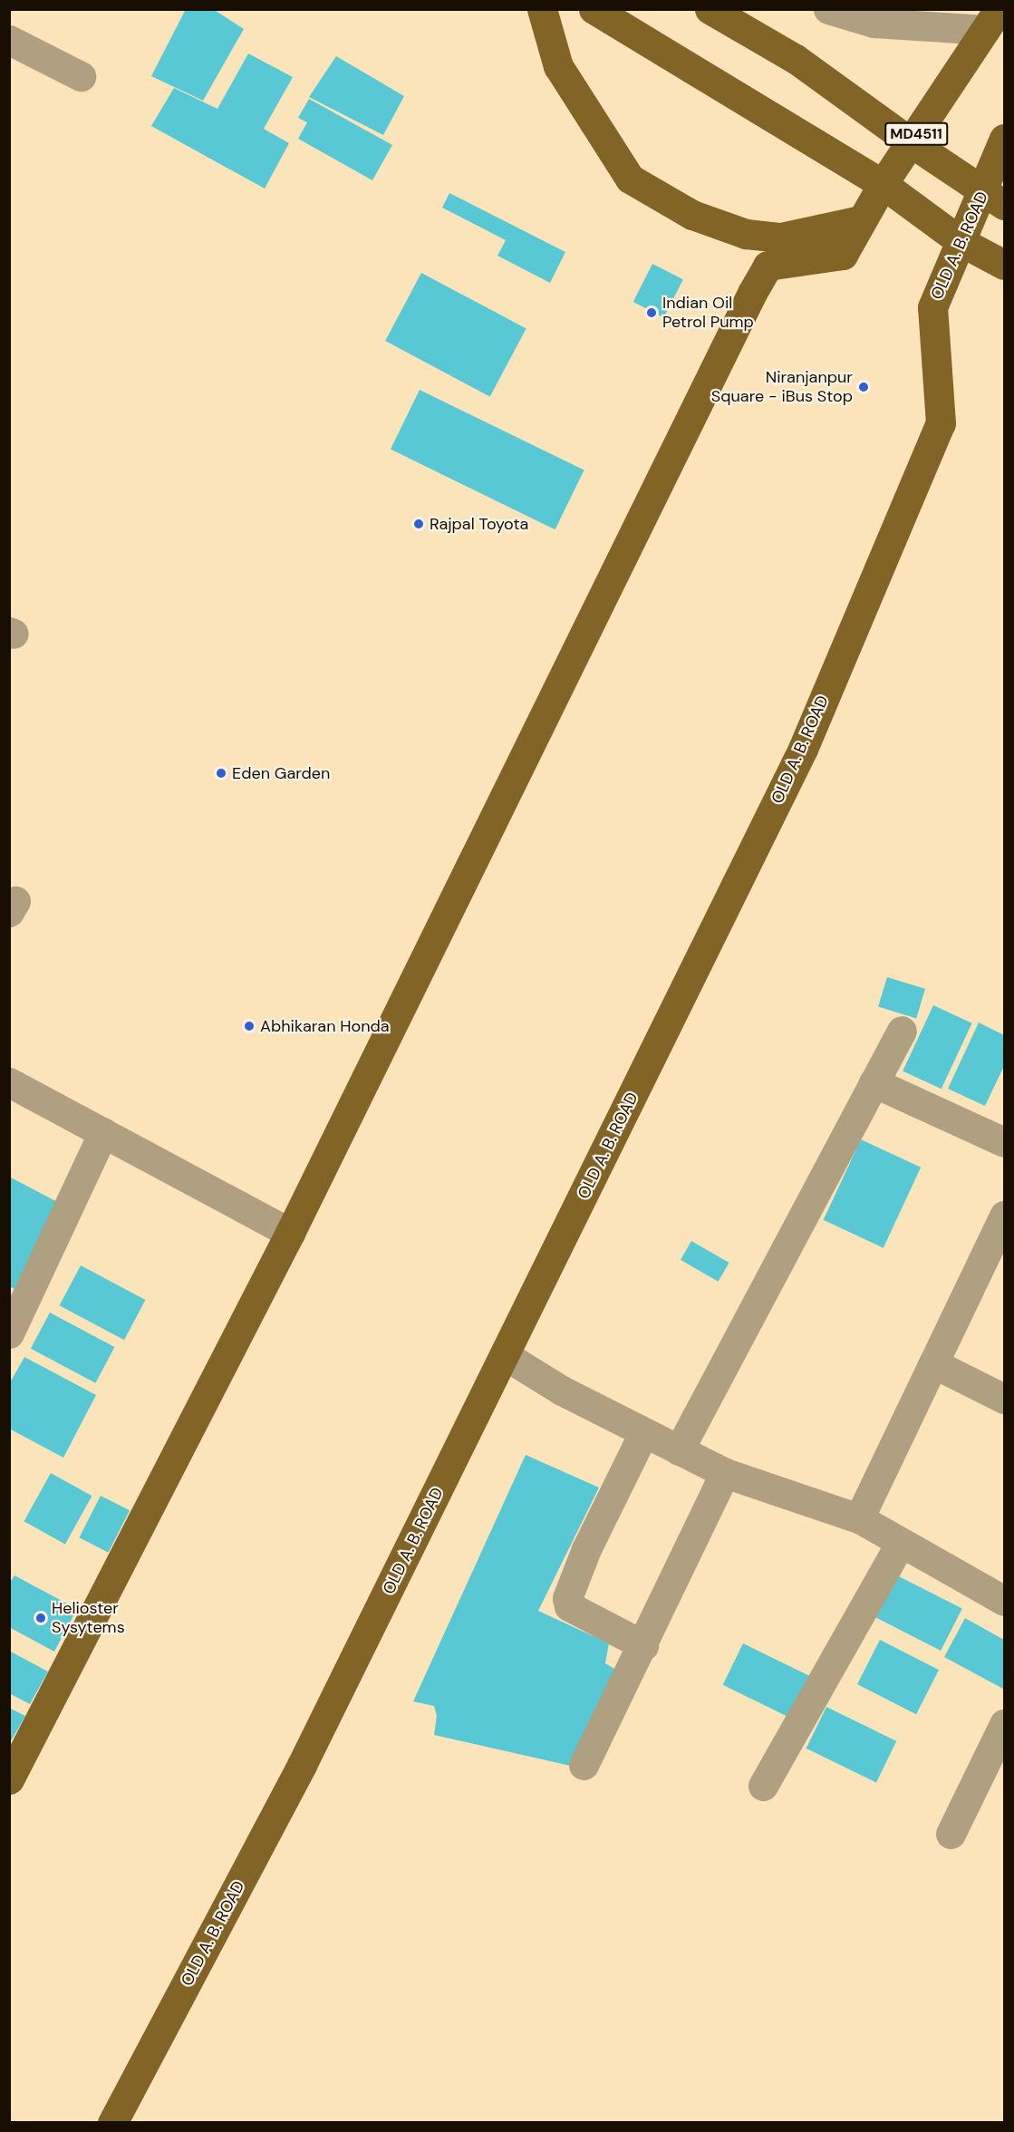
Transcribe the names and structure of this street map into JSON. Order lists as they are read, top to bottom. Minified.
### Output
{"streets":{"main road":["MD4511","OLD A. B. ROAD"]},"places":["Indian Oil Petrol Pump","Niranjanpur Square - iBus Stop","Rajpal Toyota","Eden Garden","Abhikaran Honda","Helioster Sysytems"]}
